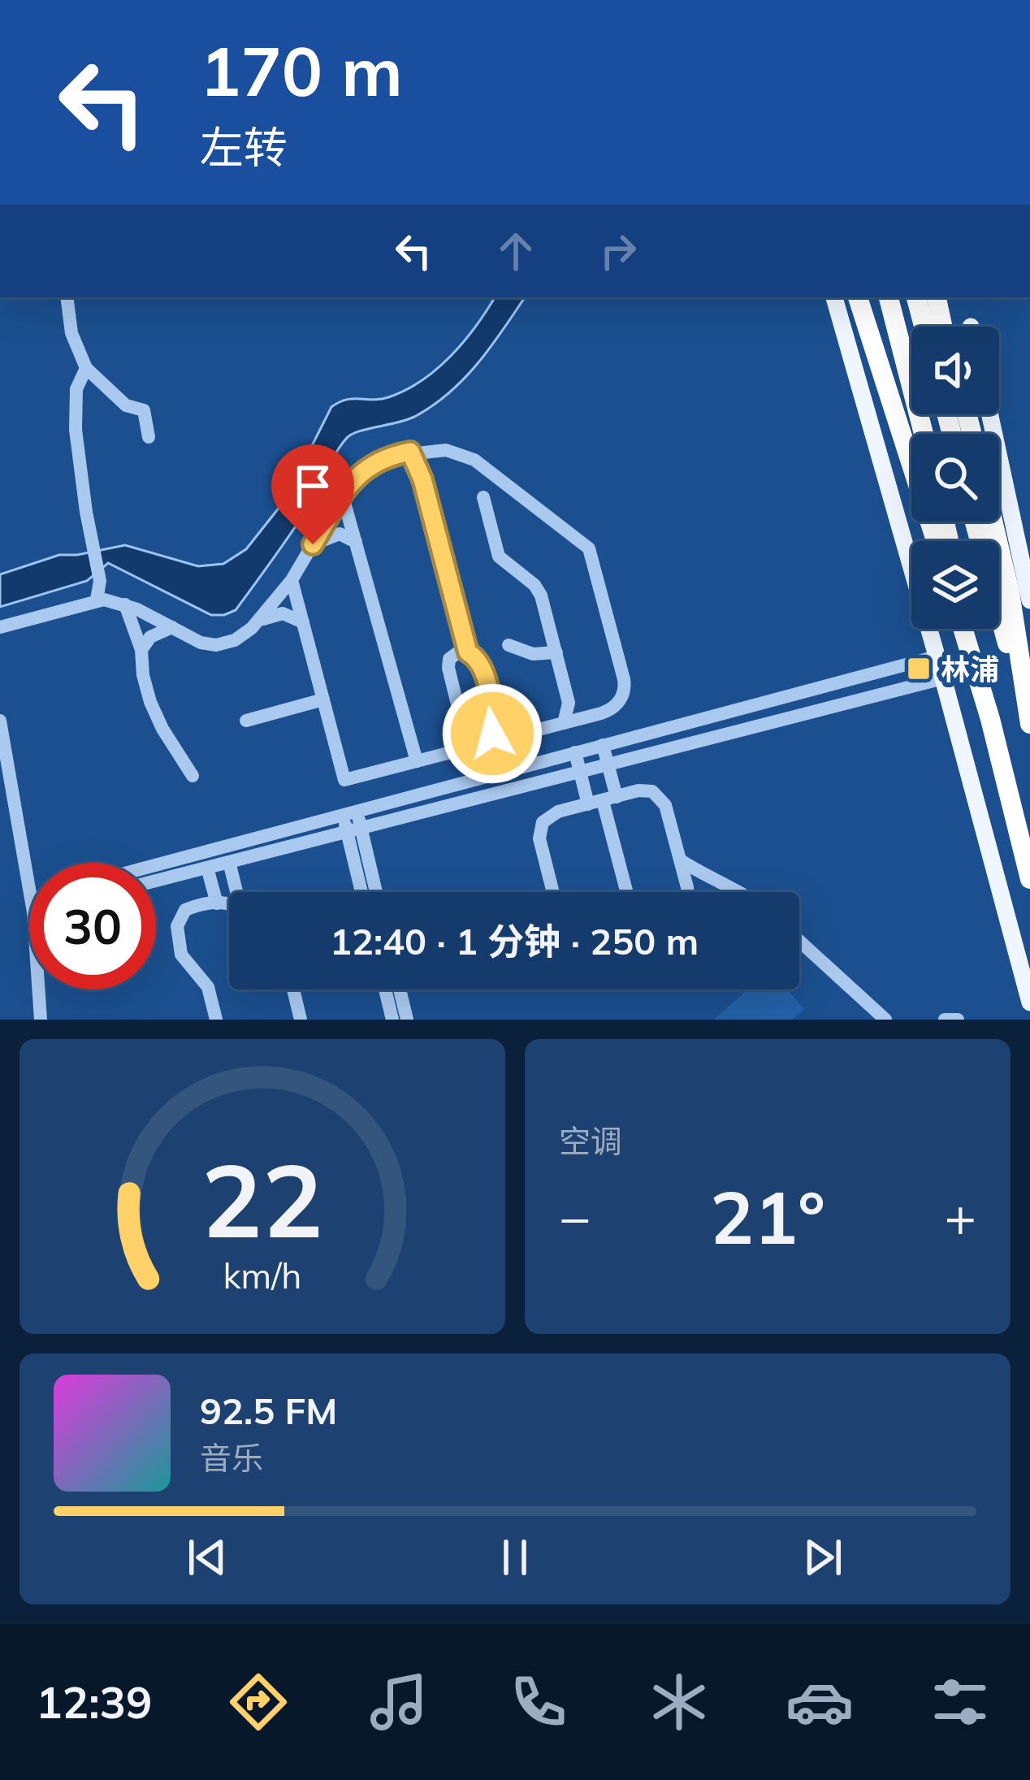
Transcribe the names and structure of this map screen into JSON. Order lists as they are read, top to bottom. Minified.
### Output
{"places":{"transit":["林浦"]},"page":{"turn":["170 m","左转"],"limit":"30","trip":"12:40 · 1 分钟 · 250 m","tile":"空调","heat":["−","21°","+"],"song":["92.5 FM","音乐"],"tabs":"12:39","gauge":["22","km/h"]}}
